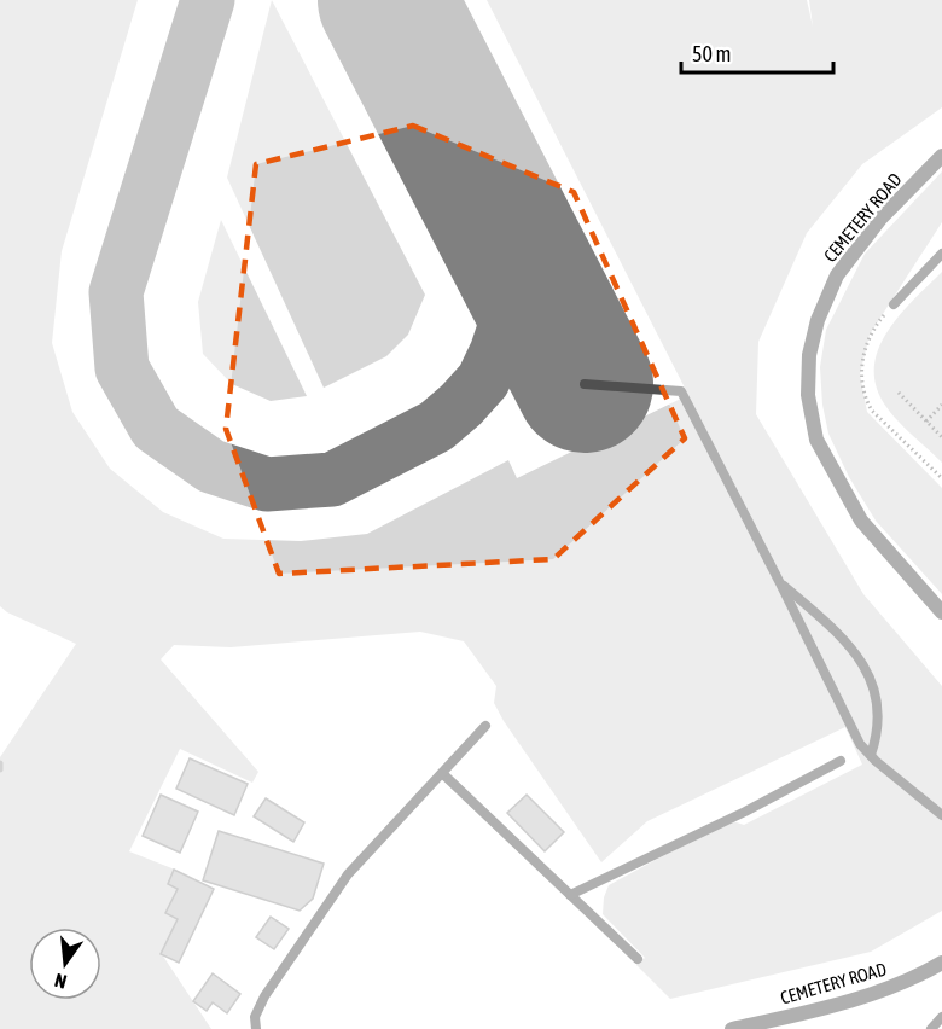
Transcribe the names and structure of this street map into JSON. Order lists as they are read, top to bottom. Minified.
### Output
{"streets":{"street":["CEMETERY ROAD"]},"scale_bar":"50 m","north":"bottom"}
